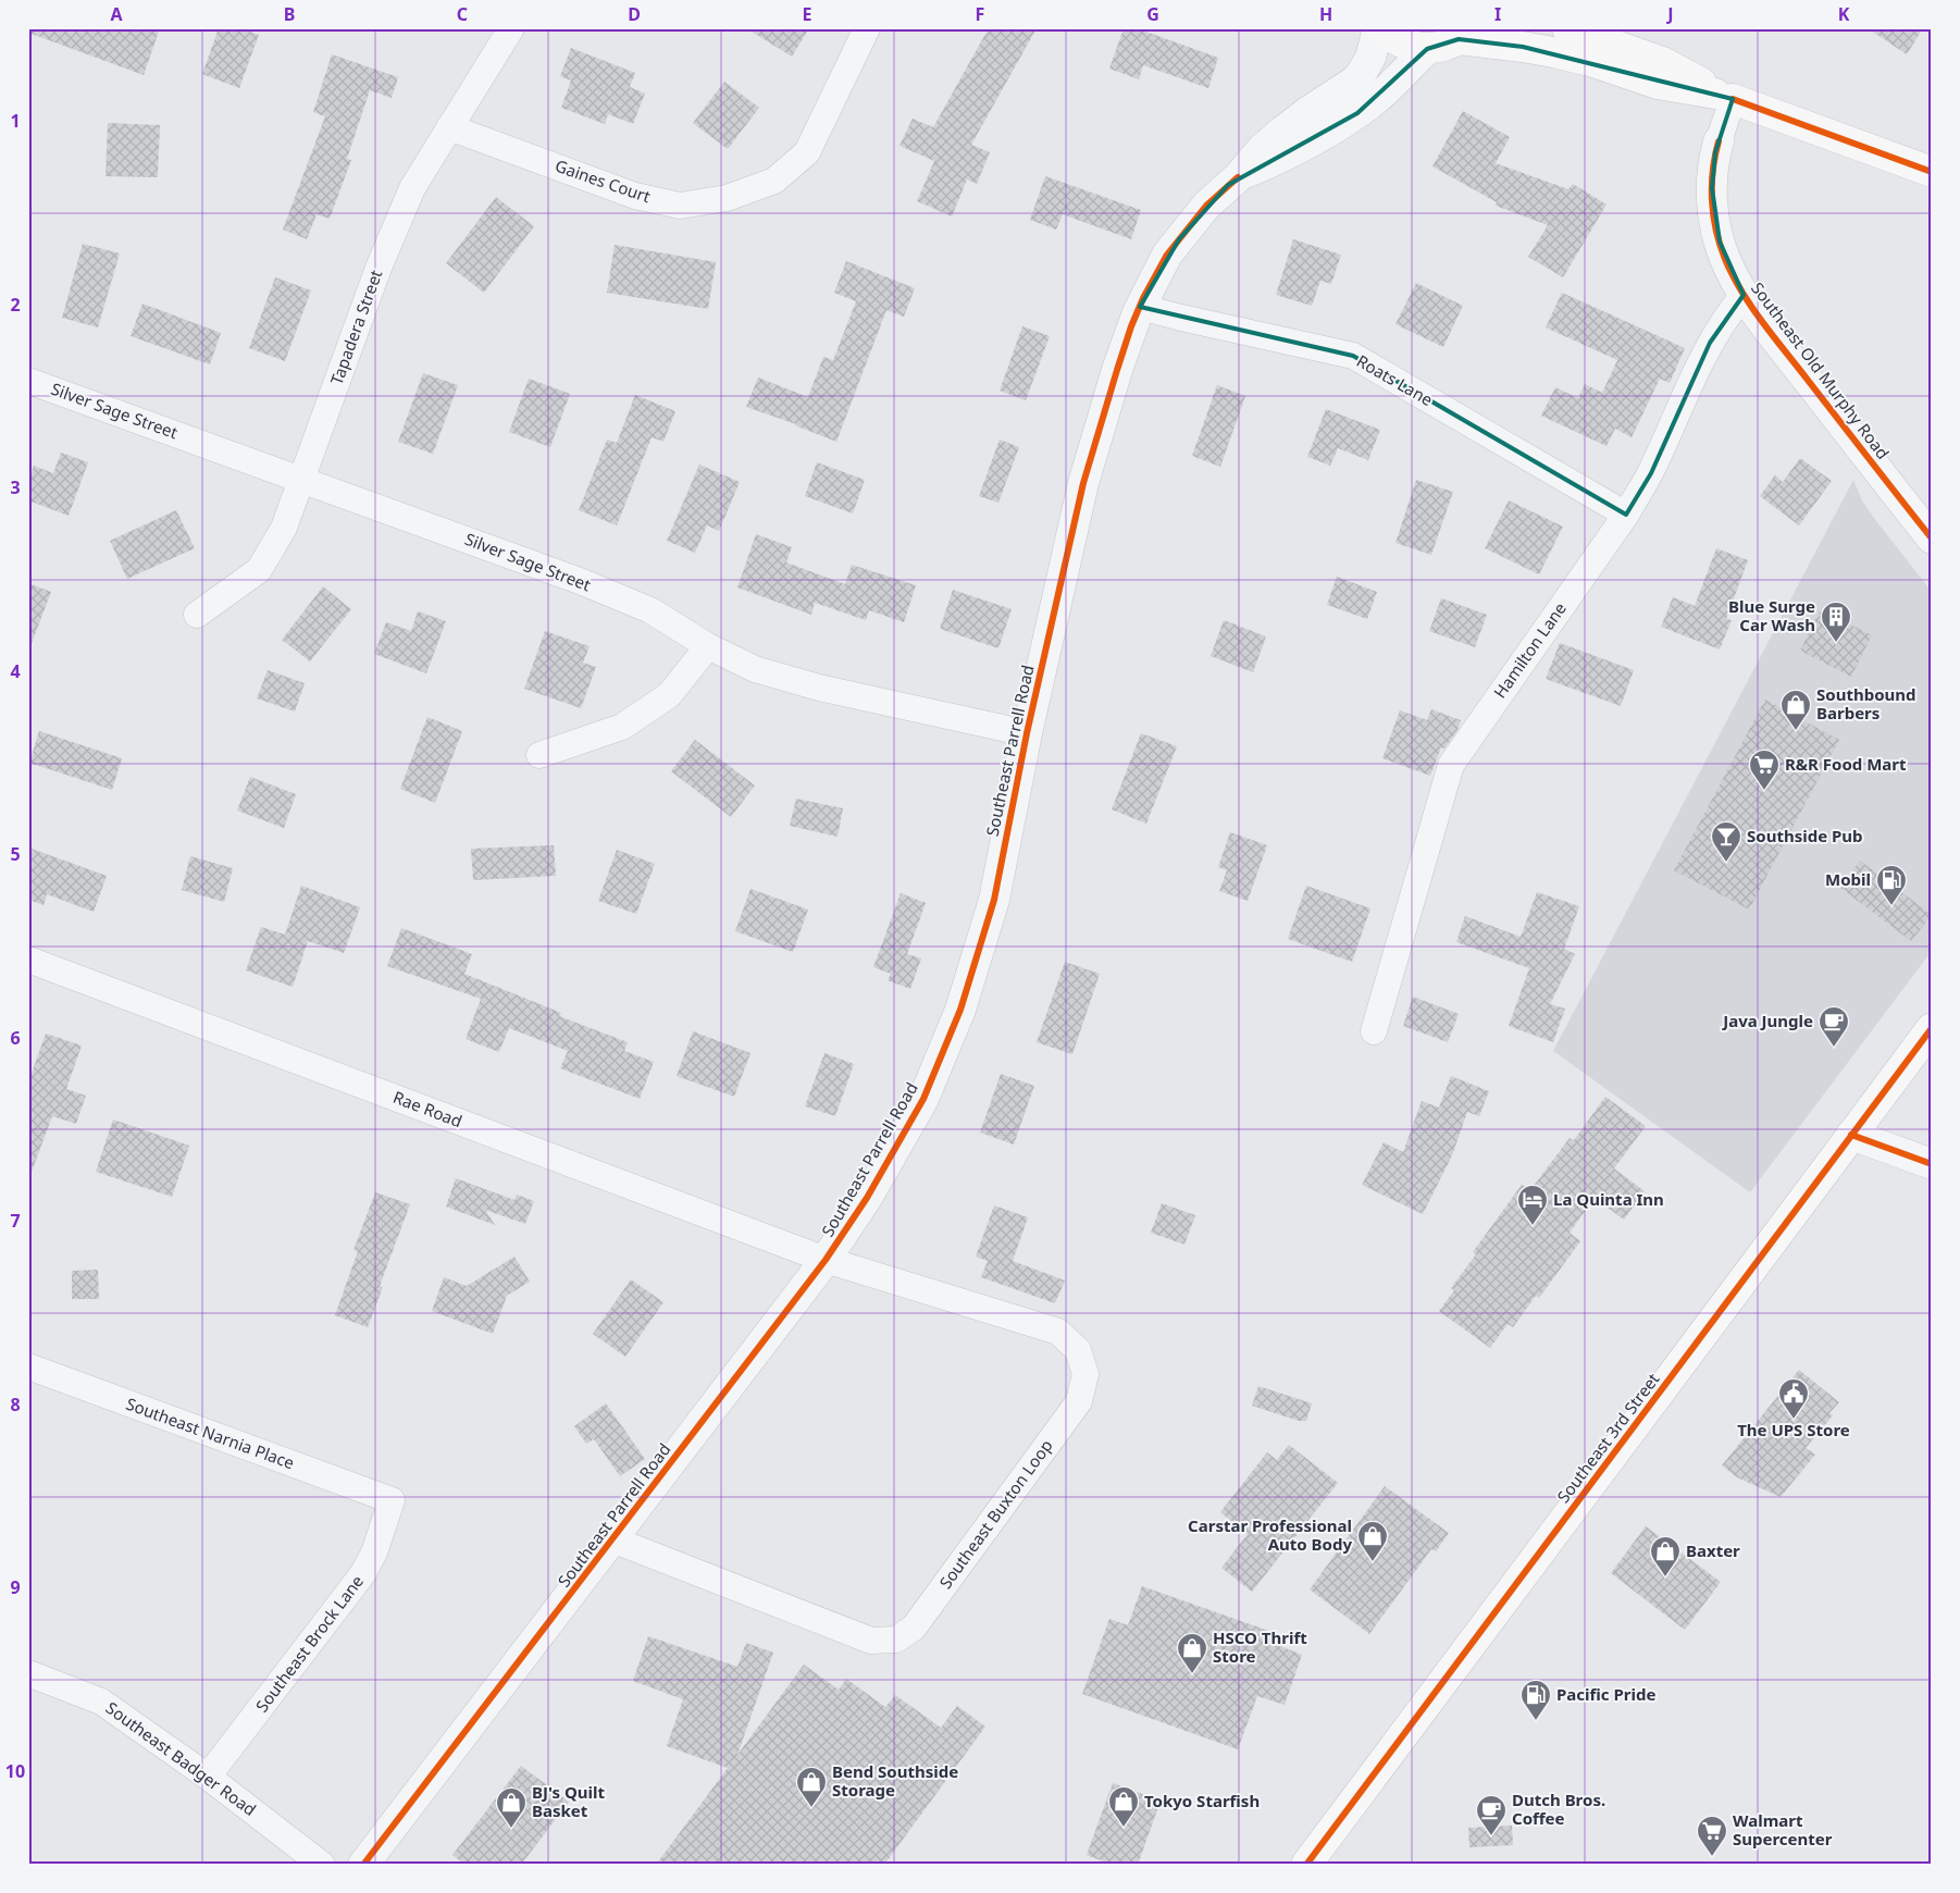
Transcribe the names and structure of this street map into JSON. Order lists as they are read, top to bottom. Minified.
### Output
{"streets":{"main road":["Southeast 3rd Street"],"street":["Gaines Court","Tapadera Street","Southeast Old Murphy Road","Roats Lane","Silver Sage Street","Hamilton Lane","Southeast Parrell Road","Rae Road","Southeast Narnia Place","Southeast Buxton Loop","Southeast Brock Lane","Southeast Badger Road"]},"crossings":[["Gaines Court","Tapadera Street"],["Tapadera Street","Silver Sage Street"],["Southeast Old Murphy Road","Hamilton Lane"],["Roats Lane","Hamilton Lane"],["Roats Lane","Southeast Parrell Road"],["Silver Sage Street","Southeast Parrell Road"],["Southeast Parrell Road","Rae Road"],["Southeast Parrell Road","Southeast Buxton Loop"],["Rae Road","Southeast Buxton Loop"],["Southeast Narnia Place","Southeast Brock Lane"],["Southeast Brock Lane","Southeast Badger Road"]],"places":{"building":["Blue Surge Car Wash"],"shop":["Southbound Barbers","Carstar Professional Auto Body","Baxter","HSCO Thrift Store","Bend Southside Storage","Tokyo Starfish","BJ's Quilt Basket"],"supermarket":["R&R Food Mart","Walmart Supercenter"],"bar":["Southside Pub"],"fuel station":["Mobil","Pacific Pride"],"cafe":["Java Jungle","Dutch Bros. Coffee"],"hotel":["La Quinta Inn"],"public building":["The UPS Store"]},"grid":{"columns":["A","B","C","D","E","F","G","H","I","J","K"],"rows":["1","2","3","4","5","6","7","8","9","10"]}}
